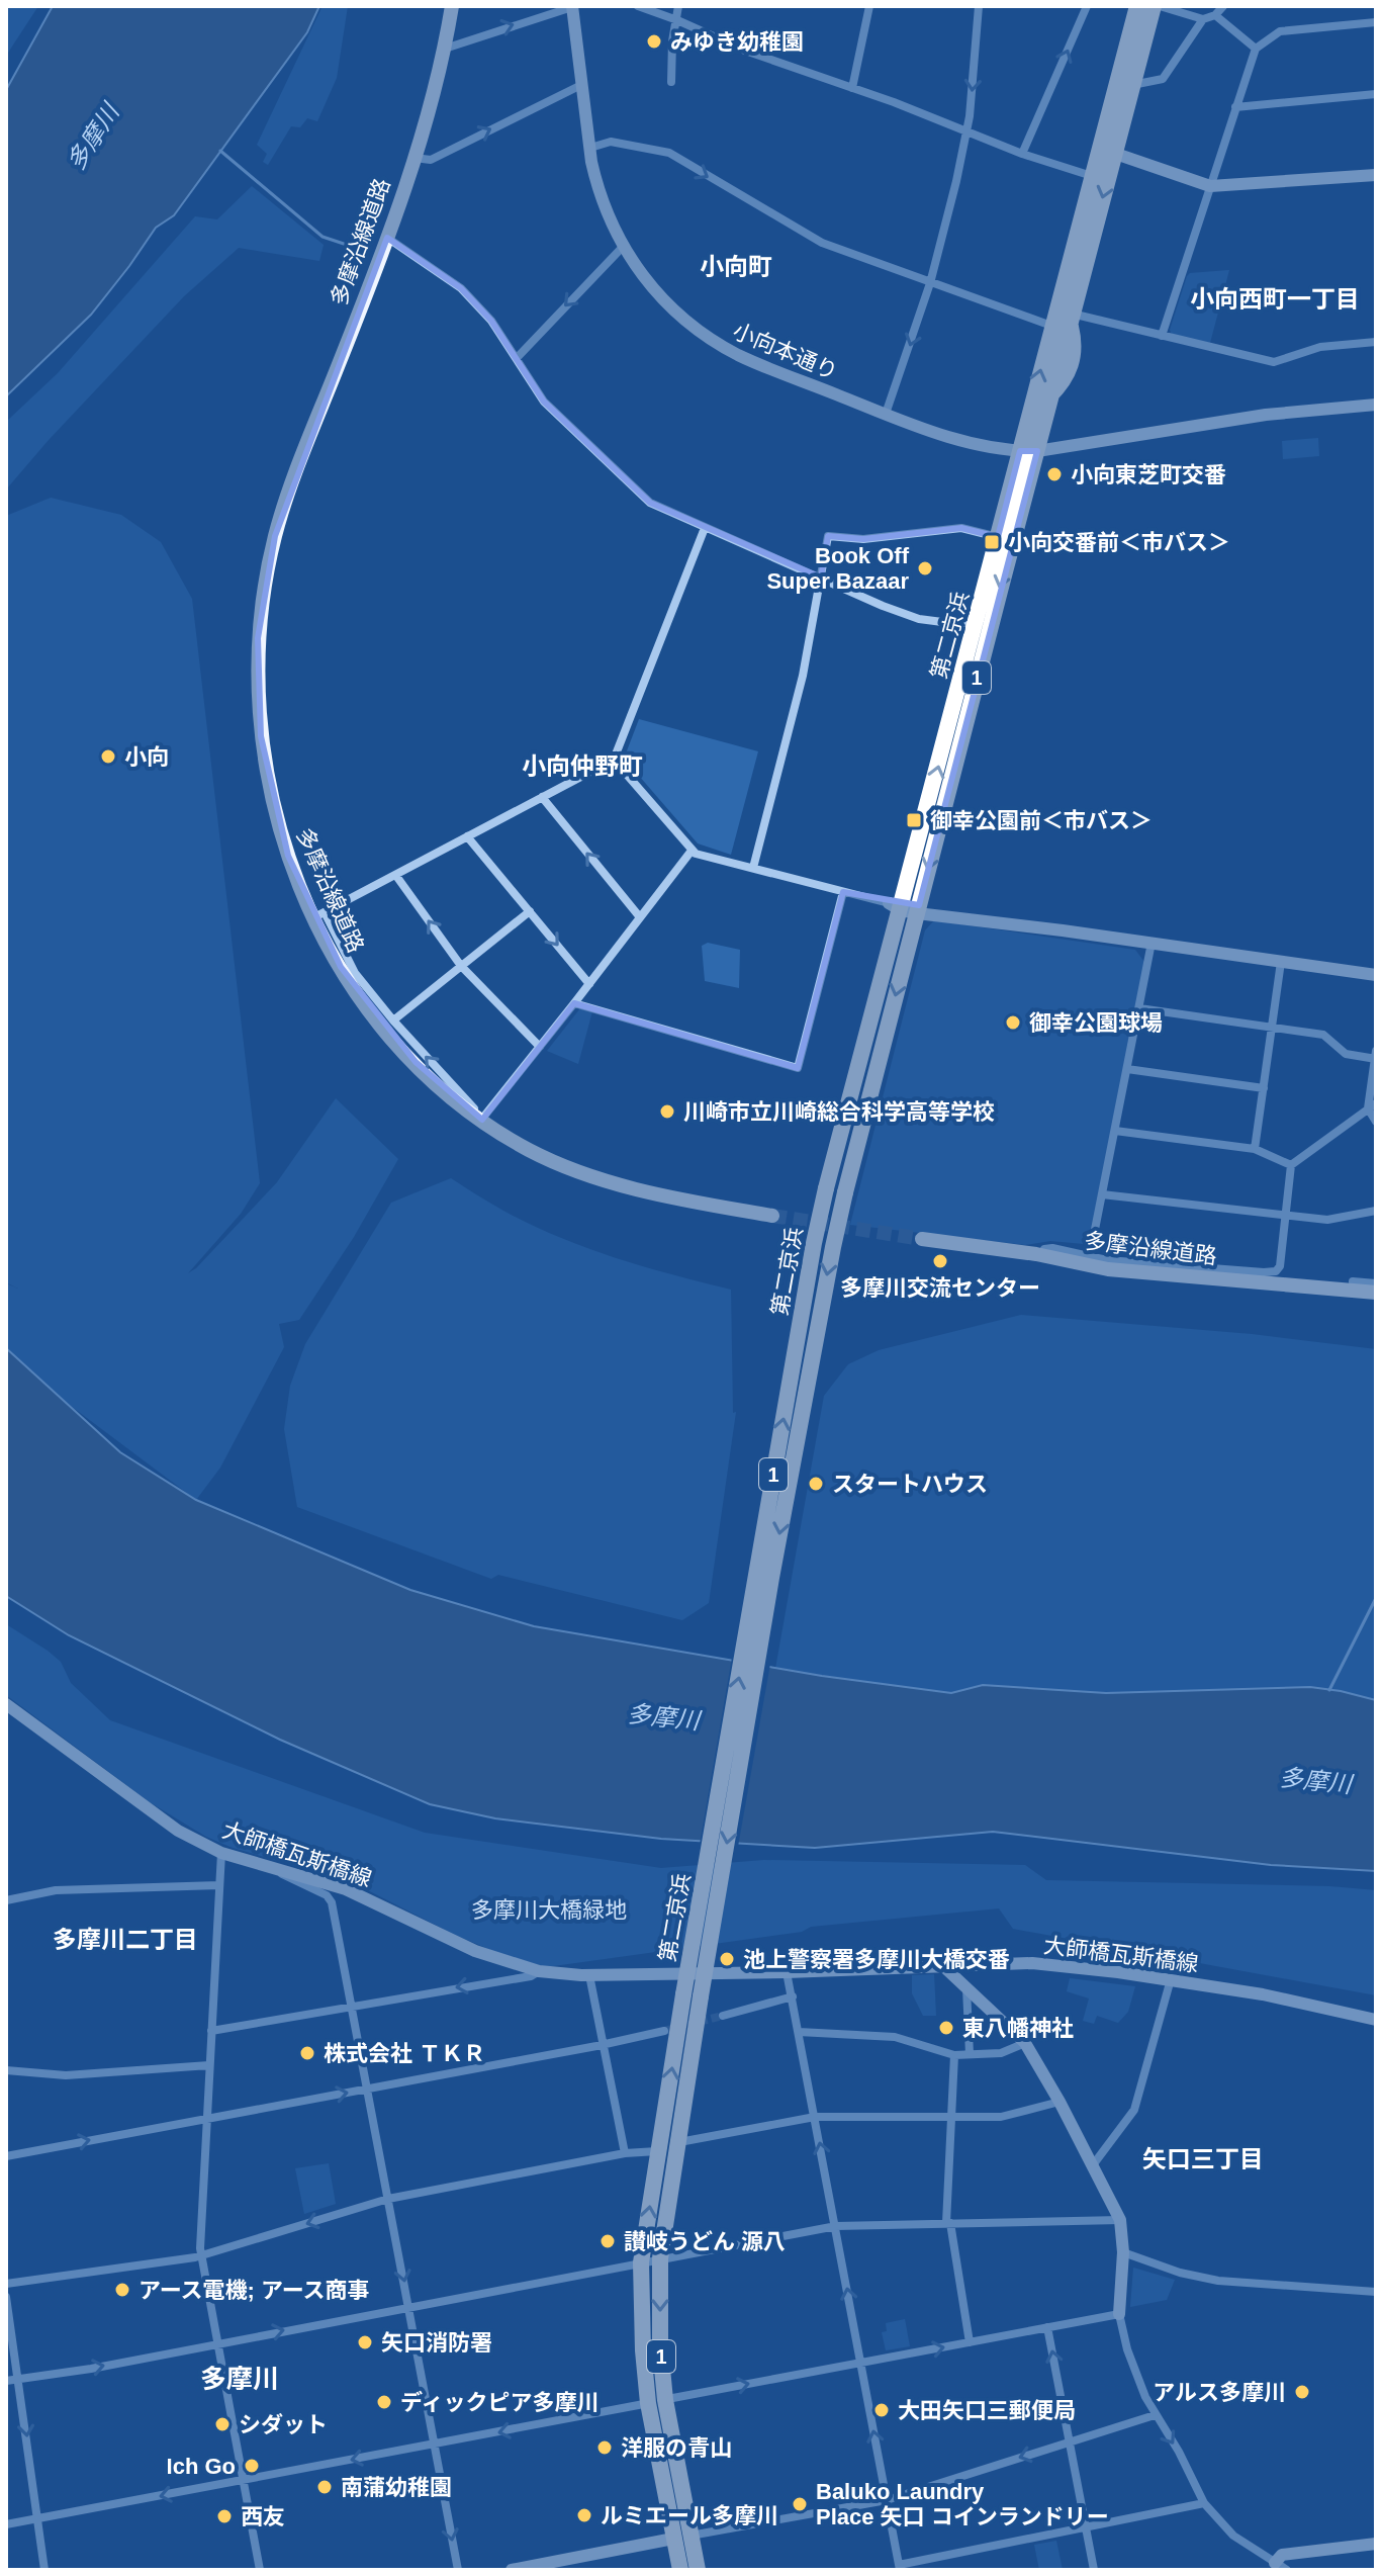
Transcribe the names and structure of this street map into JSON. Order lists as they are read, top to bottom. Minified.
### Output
{"streets":{"highway":["第二京浜","1"],"main road":["多摩沿線道路"],"street":["小向本通り","大師橋瓦斯橋線"]},"crossings":[["小向本通り","第二京浜"]],"districts":["小向町","小向西町一丁目","小向仲野町","多摩川二丁目","矢口三丁目","多摩川"],"water":["多摩川"],"parks":["多摩川大橋緑地"],"places":{"other":["みゆき幼稚園","小向東芝町交番","Book Off Super Bazaar","小向","御幸公園球場","川崎市立川崎総合科学高等学校","多摩川交流センター","スタートハウス","池上警察署多摩川大橋交番","東八幡神社","株式会社 ＴＫＲ","讃岐うどん 源八","アース電機; アース商事","矢口消防署","アルス多摩川","ディックピア多摩川","大田矢口三郵便局","シダット","洋服の青山","Ich Go","南蒲幼稚園","Baluko Laundry Place 矢口 コインランドリー","ルミエール多摩川","西友"],"transit":["小向交番前＜市バス＞","御幸公園前＜市バス＞"]}}
